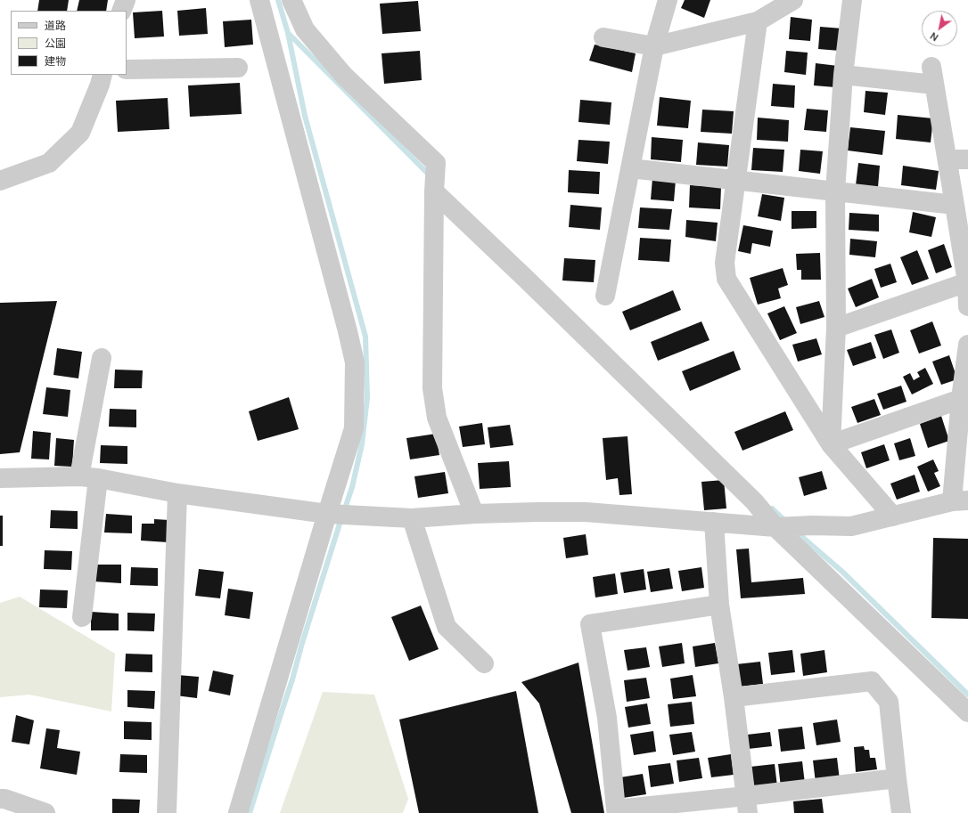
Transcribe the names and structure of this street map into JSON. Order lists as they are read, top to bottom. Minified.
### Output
{"legend":["道路","公園","建物"],"north":"bottom left"}
